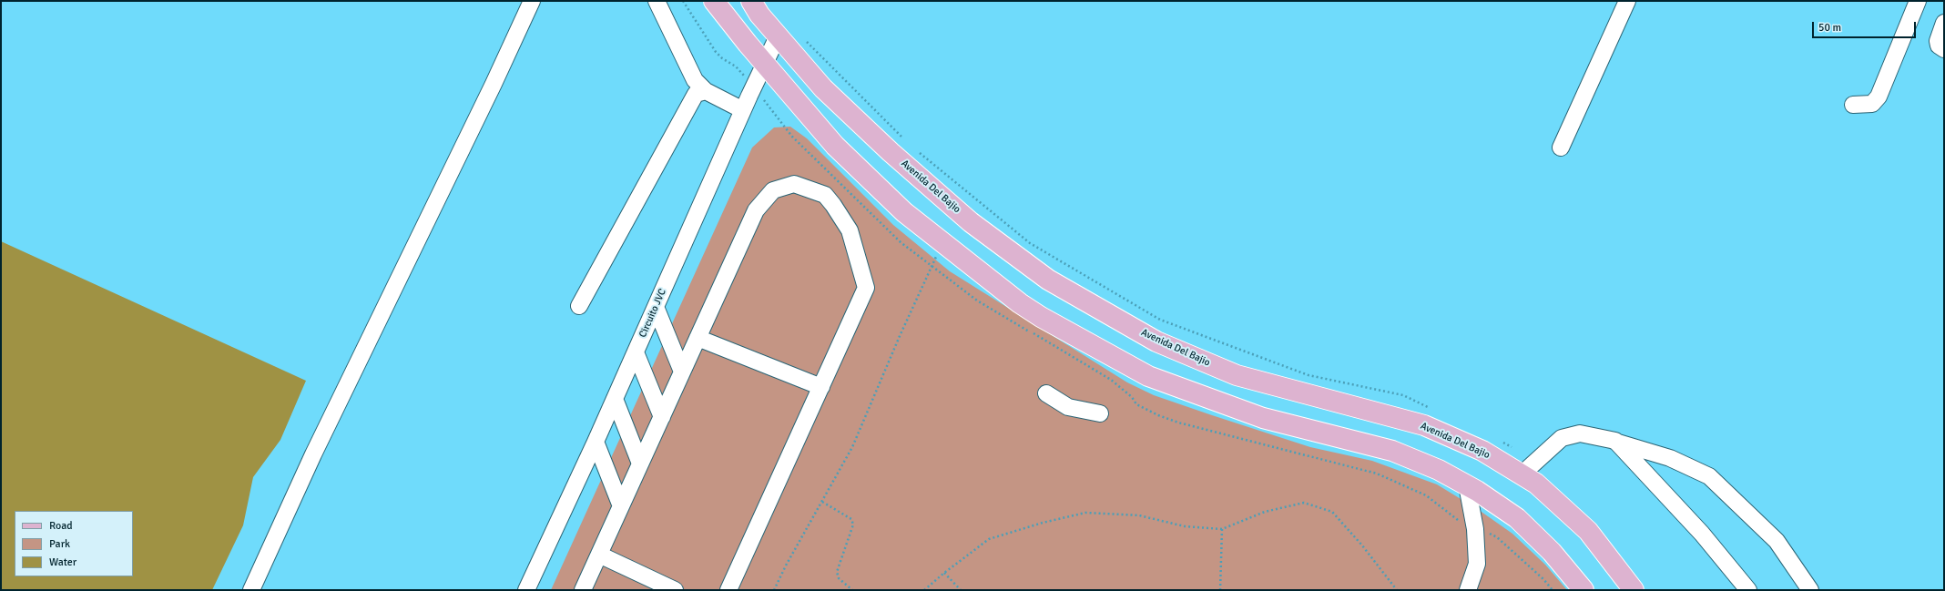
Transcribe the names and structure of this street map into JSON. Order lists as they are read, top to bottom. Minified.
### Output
{"streets":{"main road":["Avenida Del Bajio"],"lane":["Circuito JVC"]},"crossings":[["Avenida Del Bajio","Circuito JVC"]],"legend":["Road","Park","Water"],"scale_bar":"50 m"}
